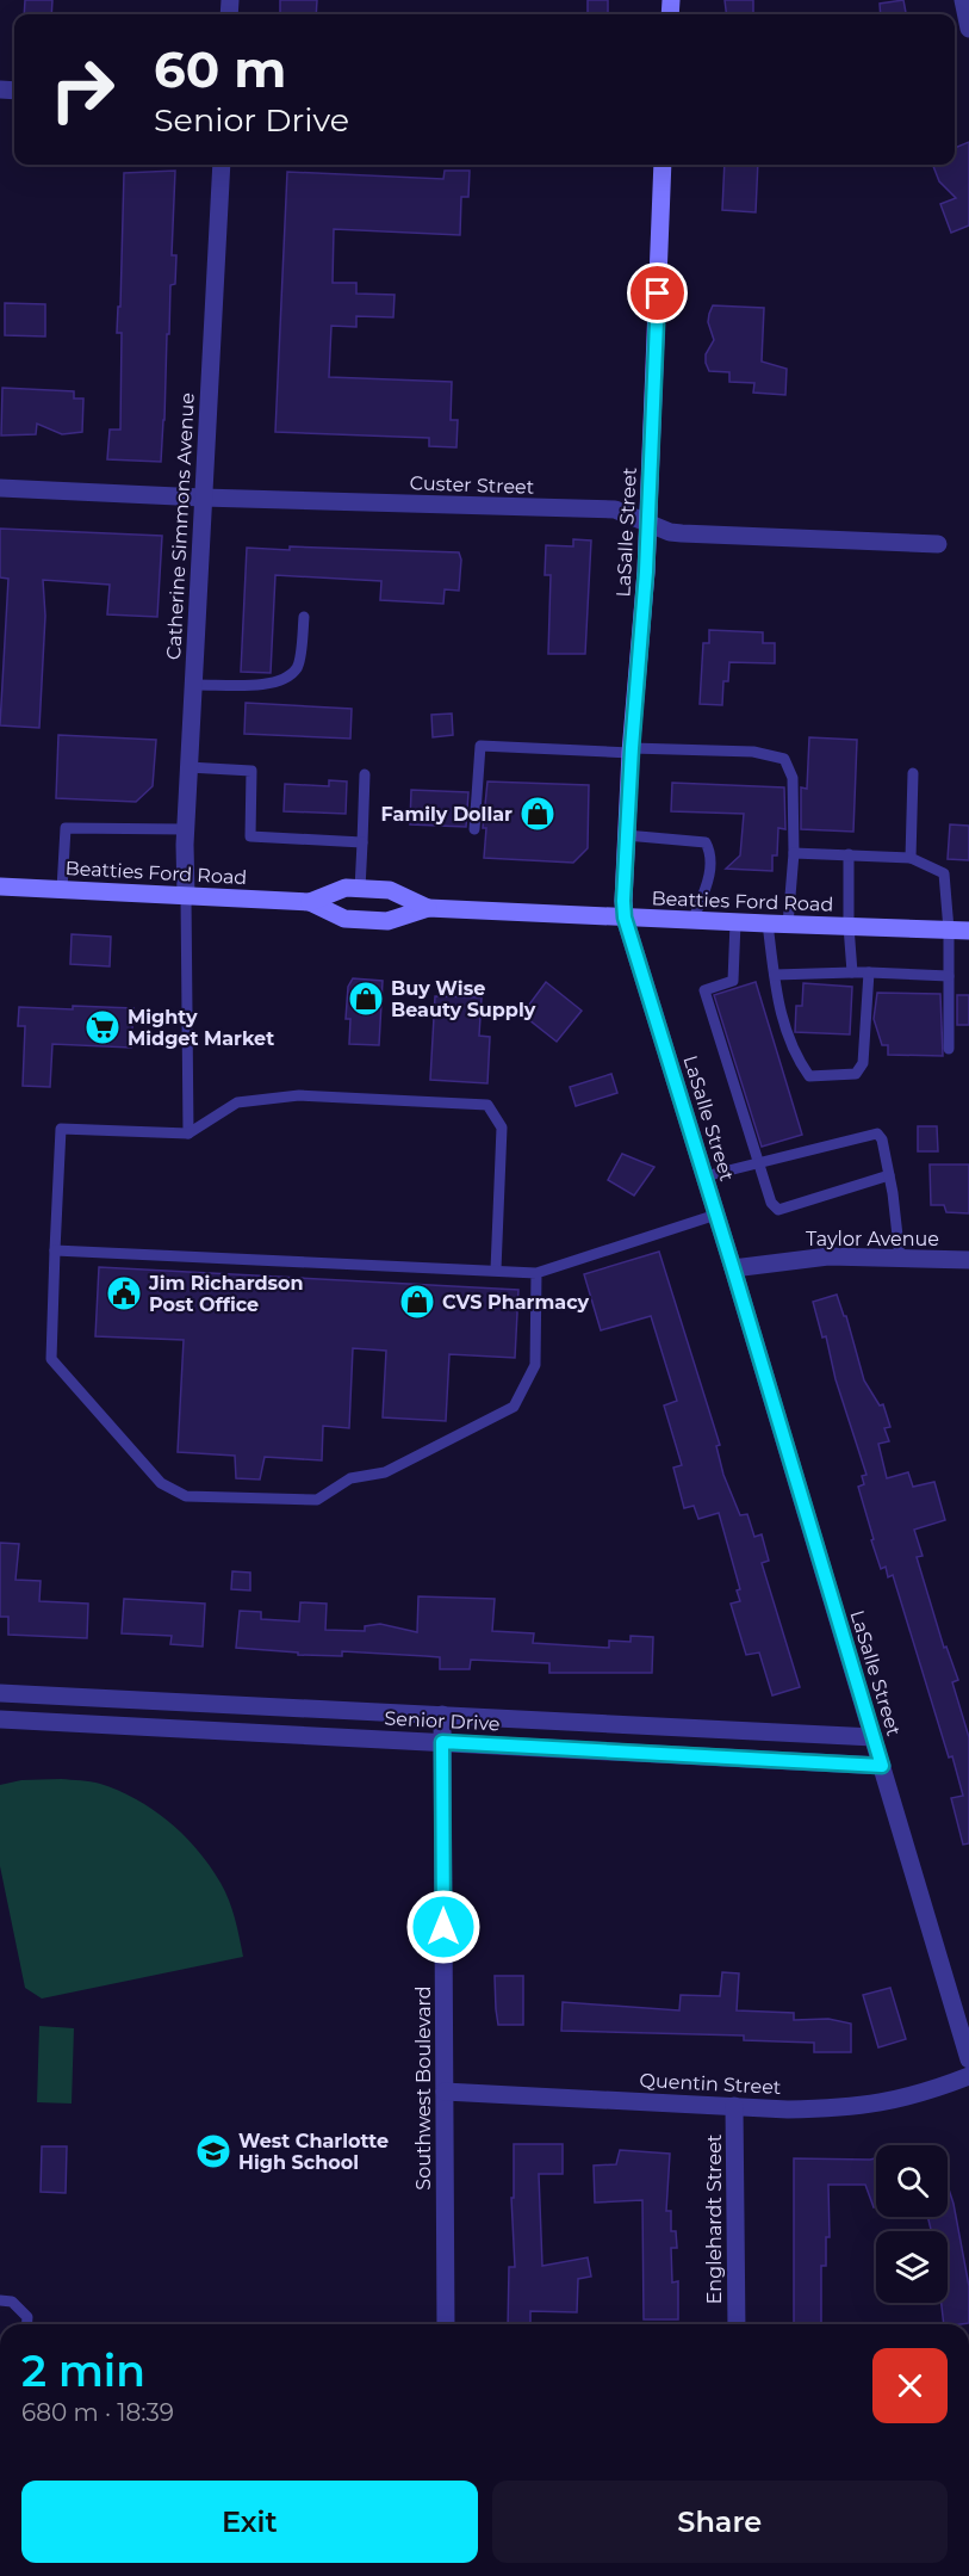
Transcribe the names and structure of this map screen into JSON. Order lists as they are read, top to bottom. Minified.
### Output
{"streets":{"main road":["LaSalle Street","Beatties Ford Road"],"street":["Custer Street","Catherine Simmons Avenue","Taylor Avenue","Senior Drive","Quentin Street","Southwest Boulevard","Englehardt Street"]},"crossings":[["Custer Street","Catherine Simmons Avenue"],["Custer Street","LaSalle Street"],["Catherine Simmons Avenue","Beatties Ford Road"],["LaSalle Street","Beatties Ford Road"],["LaSalle Street","Taylor Avenue"],["LaSalle Street","Senior Drive"],["Senior Drive","Southwest Boulevard"],["Quentin Street","Southwest Boulevard"],["Quentin Street","Englehardt Street"]],"places":{"shop":["Family Dollar","Buy Wise Beauty Supply","CVS Pharmacy"],"supermarket":["Mighty Midget Market"],"public building":["Jim Richardson Post Office"],"school or university":["West Charlotte High School"]},"page":{"turn":["60 m","Senior Drive"],"heading":["2 min","680 m · 18:39"],"buttons":["Exit","Share"]}}
